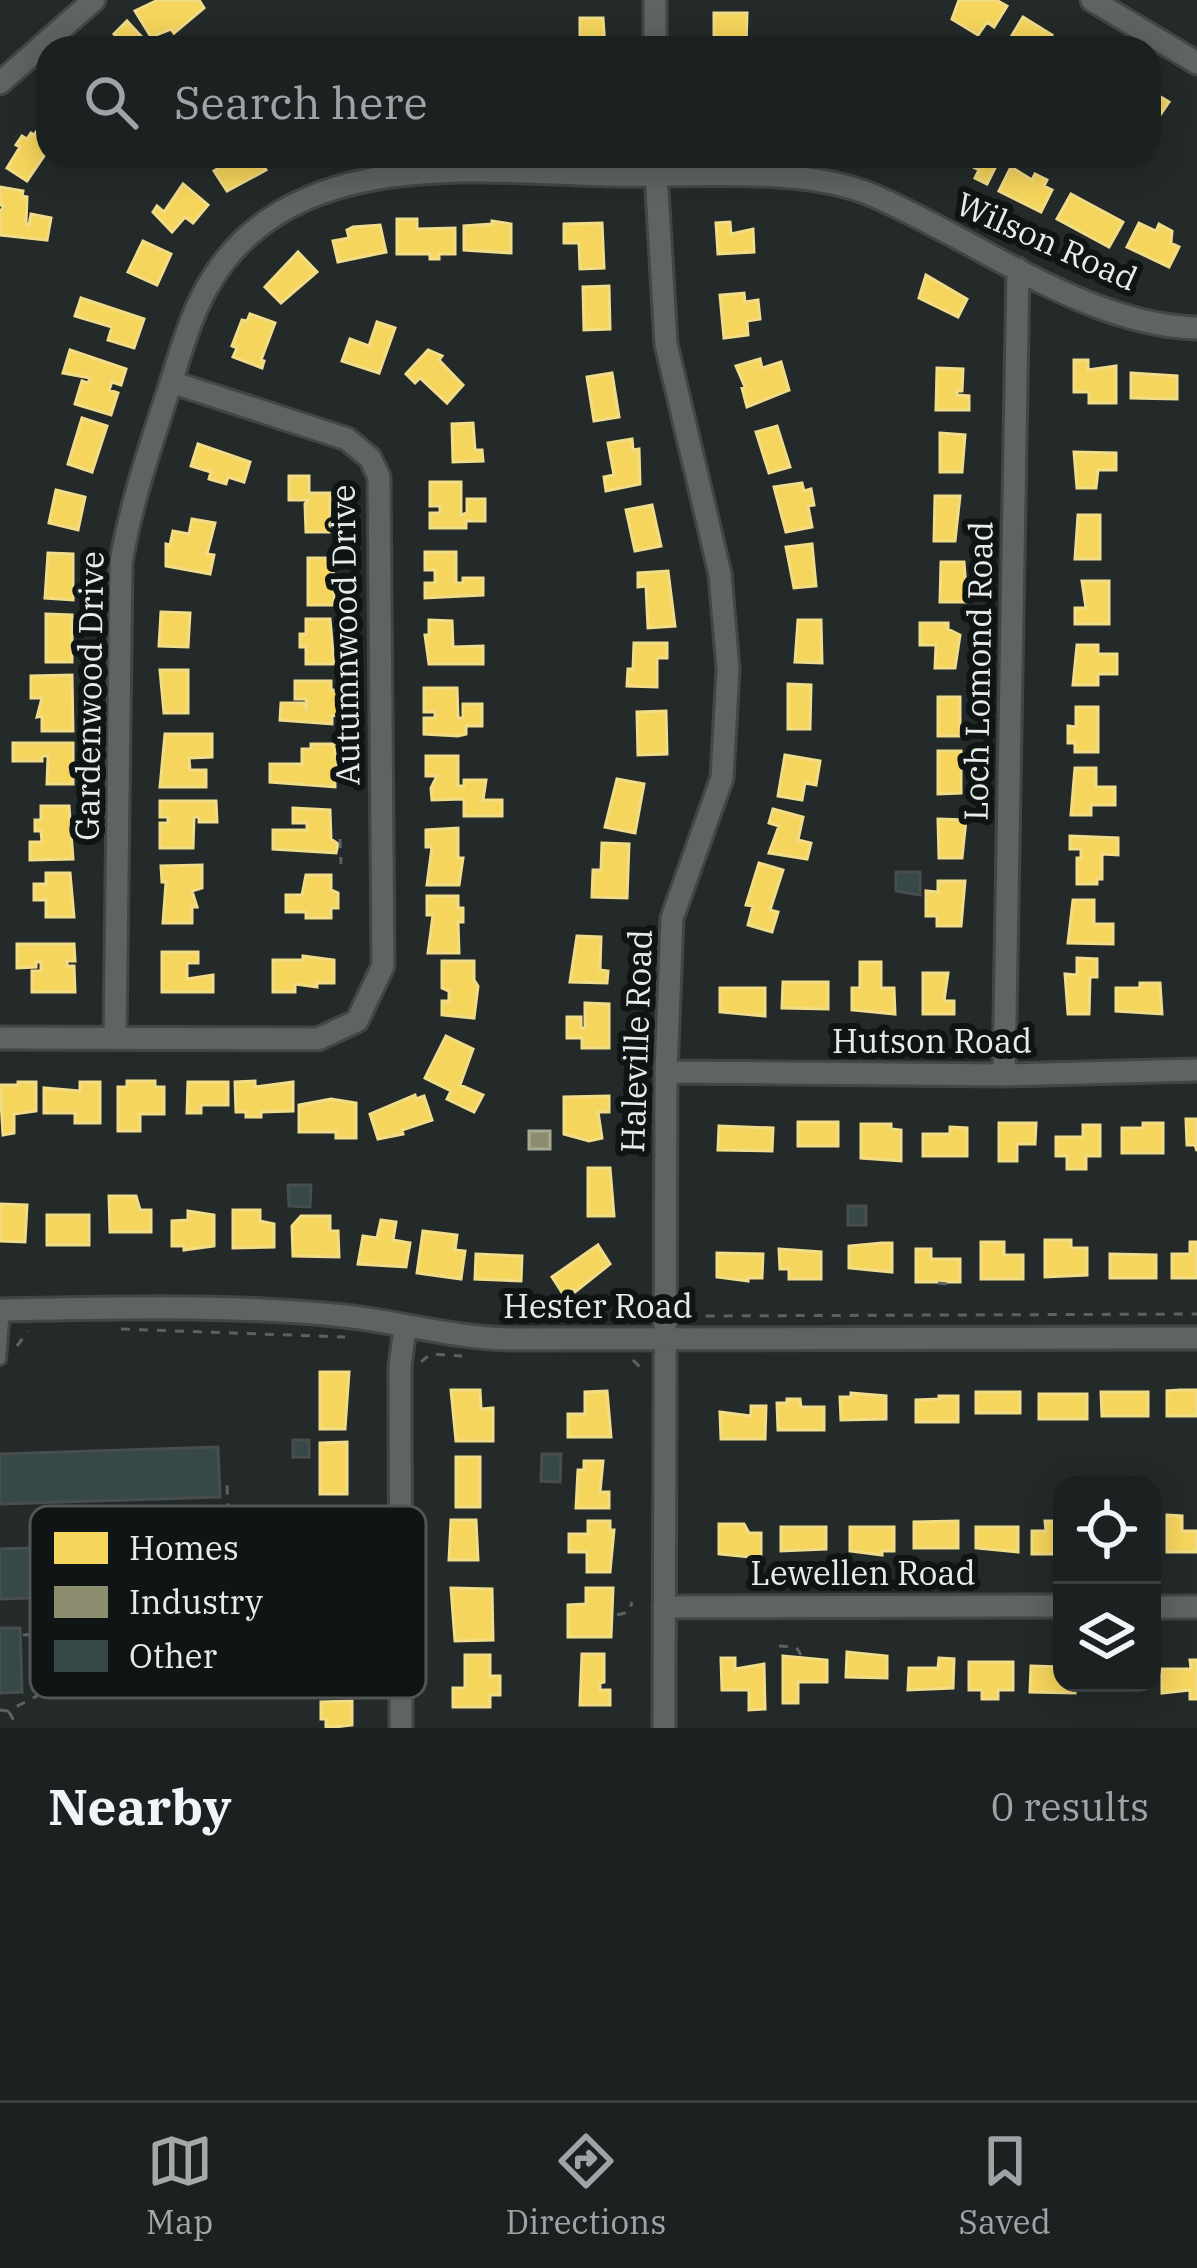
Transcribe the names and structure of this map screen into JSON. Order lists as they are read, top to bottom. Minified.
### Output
{"streets":{"street":["Wilson Road","Autumnwood Drive","Loch Lomond Road","Gardenwood Drive","Haleville Road","Hutson Road","Hester Road","Lewellen Road"]},"crossings":[["Wilson Road","Loch Lomond Road"],["Wilson Road","Gardenwood Drive"],["Autumnwood Drive","Gardenwood Drive"],["Loch Lomond Road","Hutson Road"],["Haleville Road","Hutson Road"],["Haleville Road","Hester Road"],["Haleville Road","Lewellen Road"]],"legend":["Homes","Industry","Other"],"page":{"search":"Search here","heading":["Nearby","0 results"],"nav":["Map","Directions","Saved"]}}
